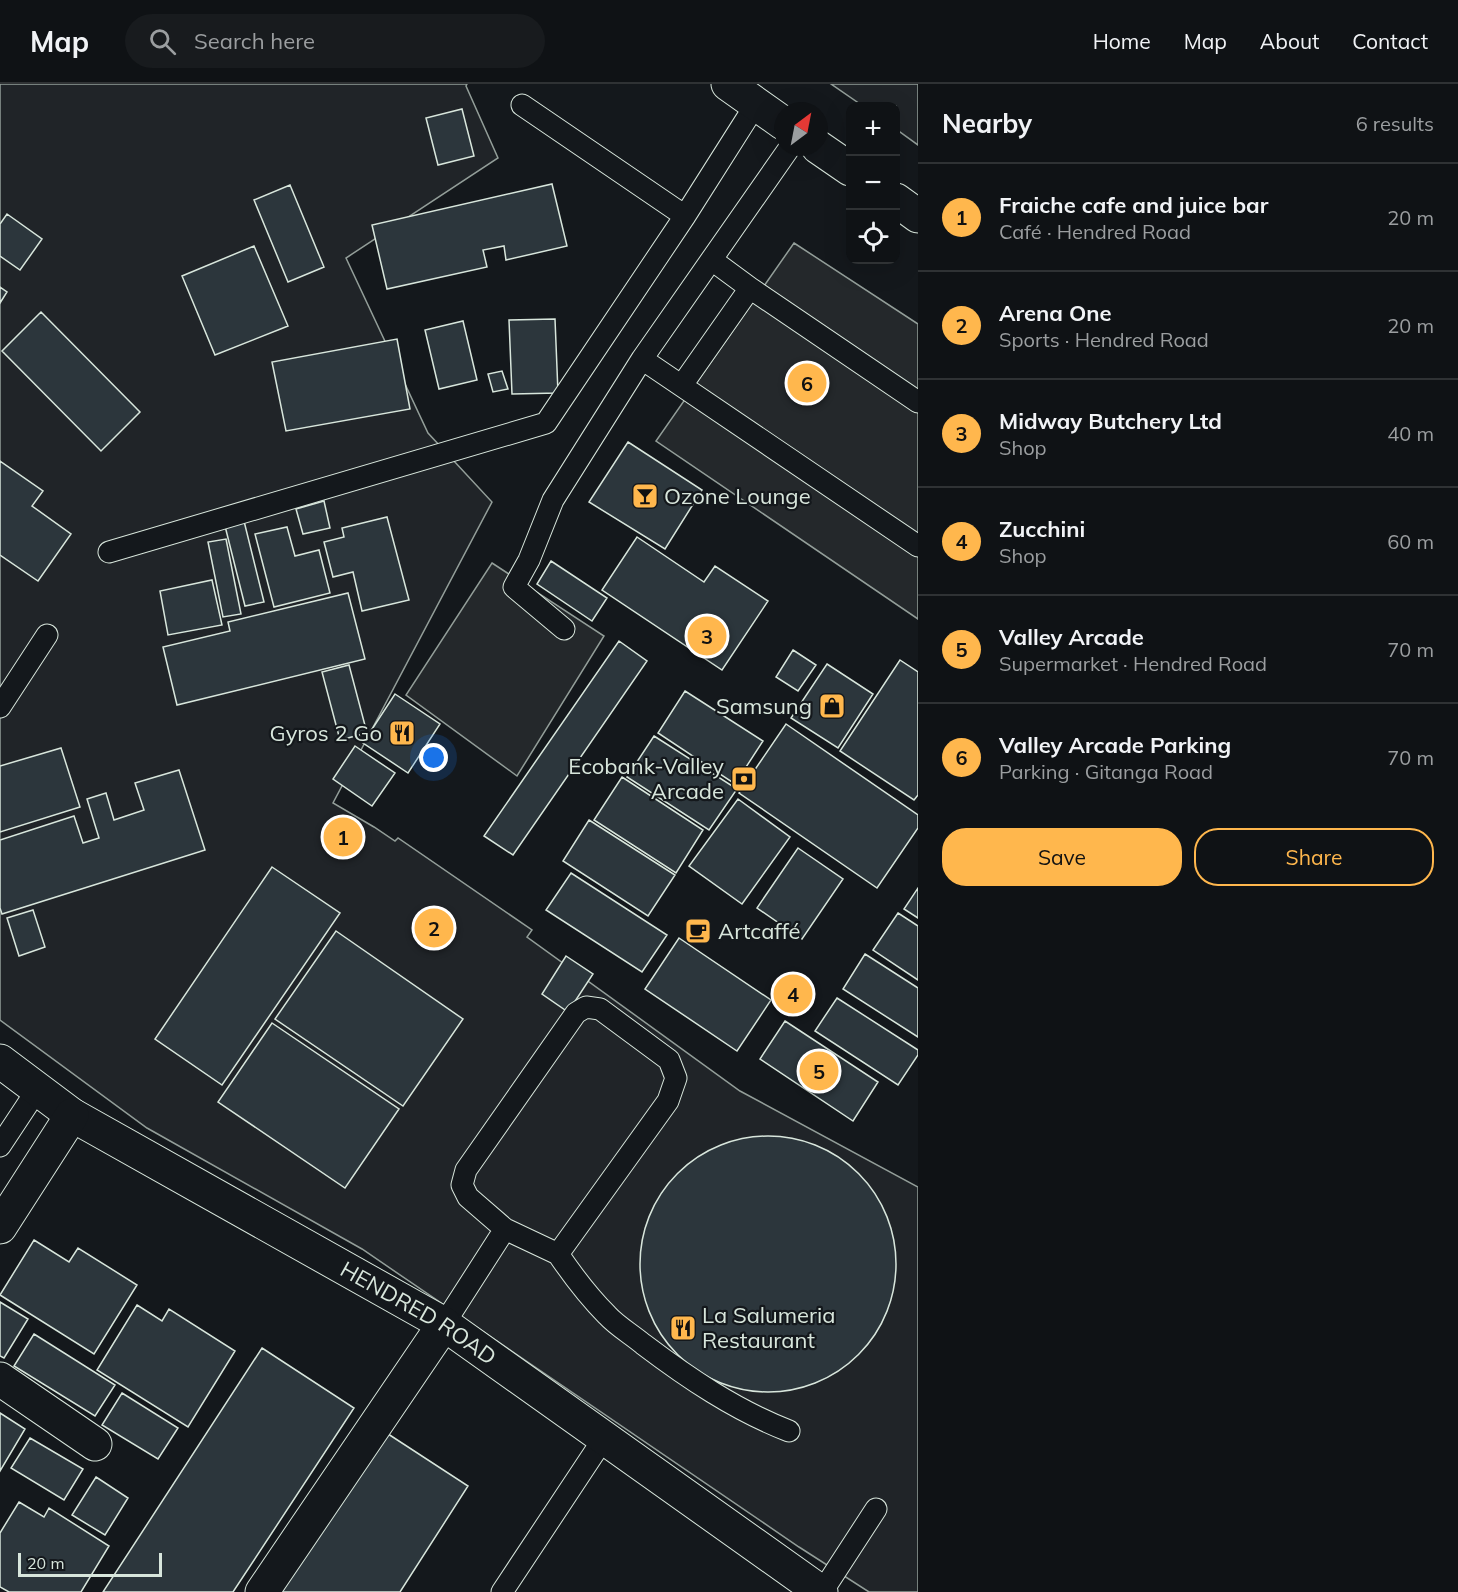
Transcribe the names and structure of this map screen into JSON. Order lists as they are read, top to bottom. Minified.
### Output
{"streets":{"street":["HENDRED ROAD"]},"places":{"bar":["Ozone Lounge"],"shop":["Samsung"],"restaurant":["Gyros 2 Go","La Salumeria Restaurant"],"bank":["Ecobank-Valley Arcade"],"cafe":["Artcaffé"]},"scale_bar":"20 m","north":"top right","page":{"header":"Map","search":"Search here","nav":["Home","Map","About","Contact"],"heading":["Nearby","6 results"],"map_buttons":["+","−"],"list":[{"mark":"1","name":"Fraiche cafe and juice bar","note":"Café · Hendred Road","value":"20 m"},{"mark":"2","name":"Arena One","note":"Sports · Hendred Road","value":"20 m"},{"mark":"3","name":"Midway Butchery Ltd","note":"Shop","value":"40 m"},{"mark":"4","name":"Zucchini","note":"Shop","value":"60 m"},{"mark":"5","name":"Valley Arcade","note":"Supermarket · Hendred Road","value":"70 m"},{"mark":"6","name":"Valley Arcade Parking","note":"Parking · Gitanga Road","value":"70 m"}],"pins":["6","3","1","2","4","5"],"buttons":["Save","Share"],"scale":"20 m"}}
